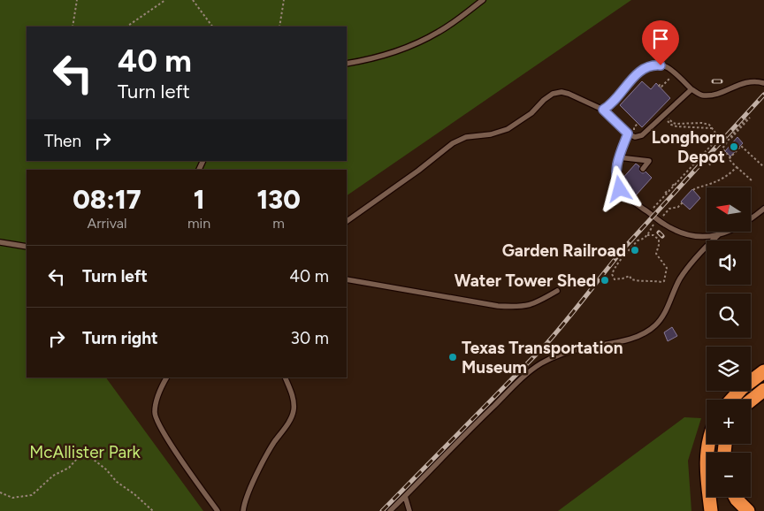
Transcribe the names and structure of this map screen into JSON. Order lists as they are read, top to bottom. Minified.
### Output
{"parks":["McAllister Park"],"places":["Longhorn Depot","Garden Railroad","Water Tower Shed","Texas Transportation Museum"],"north":"left","page":{"turn":["40 m","Turn left"],"then":"Then","eta":["08:17","Arrival","1","min","130","m"],"map_buttons":["+","−"],"list":[{"name":"Turn left","value":"40 m"},{"name":"Turn right","value":"30 m"}]}}
